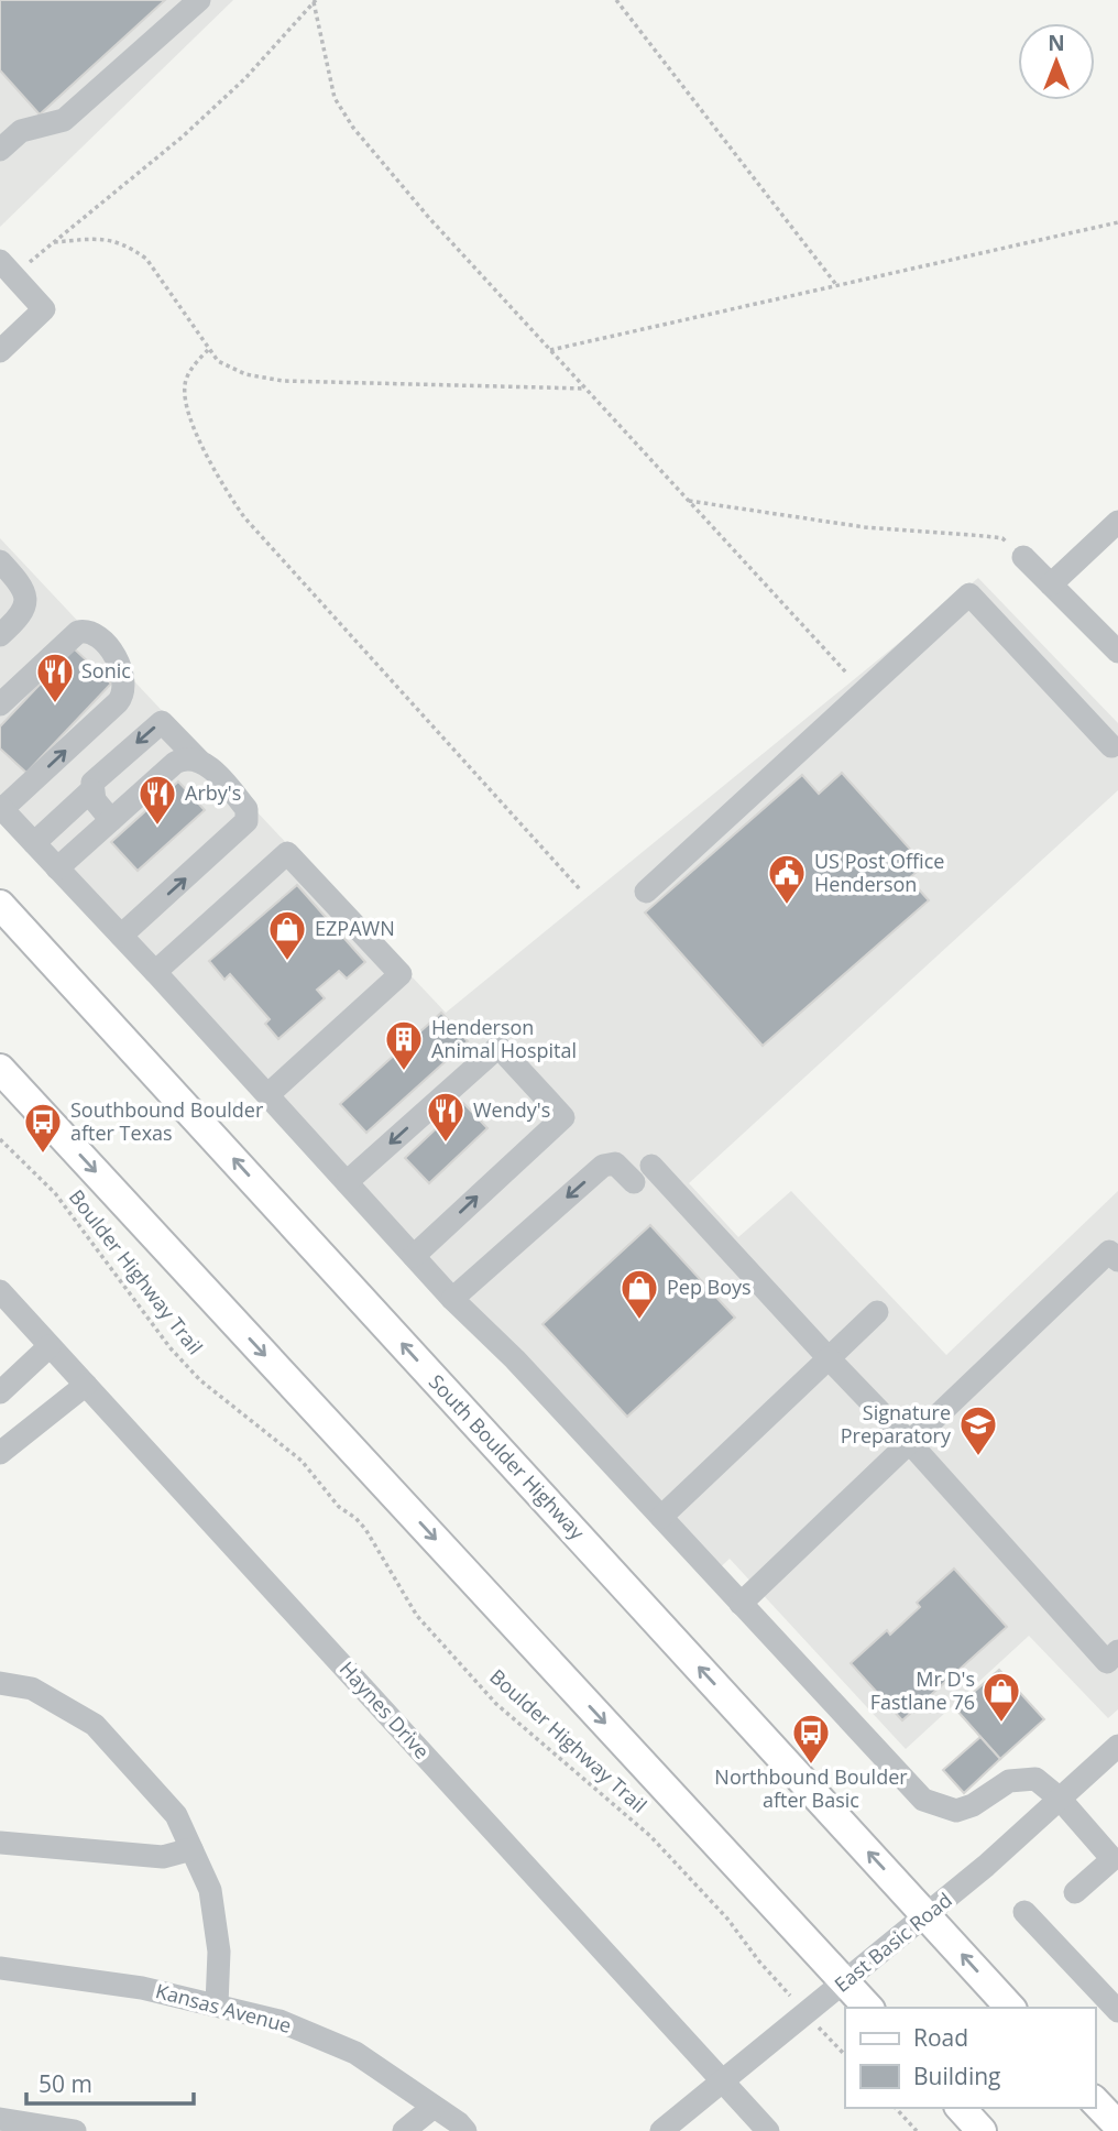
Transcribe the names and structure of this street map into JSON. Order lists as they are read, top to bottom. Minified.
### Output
{"streets":{"main road":["South Boulder Highway"],"street":["Haynes Drive","East Basic Road","Kansas Avenue"],"path":["Boulder Highway Trail"]},"crossings":[["Boulder Highway Trail","East Basic Road"],["South Boulder Highway","East Basic Road"],["Haynes Drive","East Basic Road"]],"places":{"restaurant":["Sonic","Arby's","Wendy's"],"public building":["US Post Office Henderson"],"shop":["EZPAWN","Pep Boys","Mr D's Fastlane 76"],"building":["Henderson Animal Hospital"],"bus stop":["Southbound Boulder after Texas","Northbound Boulder after Basic"],"school or university":["Signature Preparatory"]},"legend":["Road","Building"],"scale_bar":"50 m","north":"top"}
